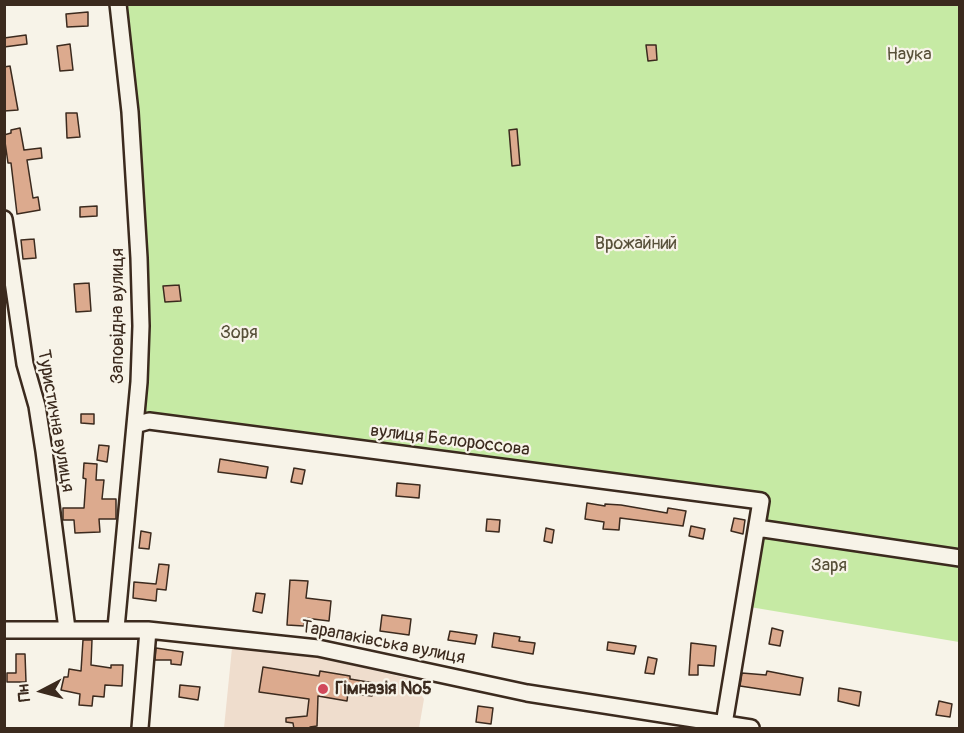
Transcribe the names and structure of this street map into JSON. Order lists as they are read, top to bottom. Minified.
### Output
{"streets":{"street":["Заповідна вулиця","Туристична вулиця","вулиця Бєлороссова","Тарапаківська вулиця"]},"crossings":[["Заповідна вулиця","вулиця Бєлороссова"],["Заповідна вулиця","Тарапаківська вулиця"],["Туристична вулиця","Тарапаківська вулиця"]],"parks":["Наука","Врожайний","Зоря","Заря"],"places":["Гімназія №5"],"north":"left"}
